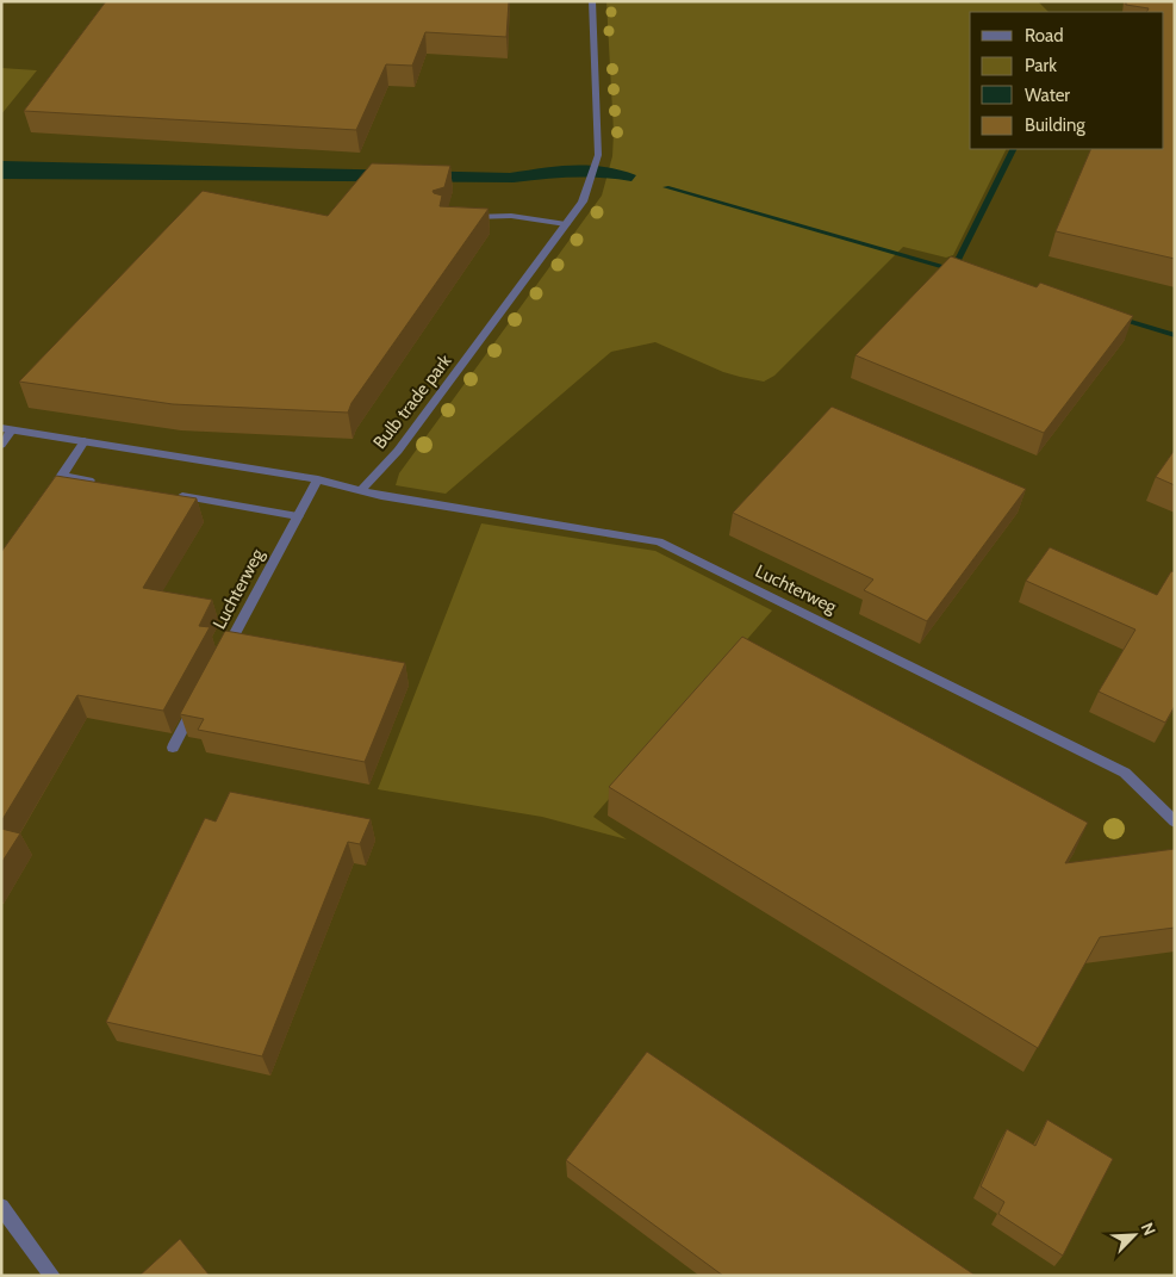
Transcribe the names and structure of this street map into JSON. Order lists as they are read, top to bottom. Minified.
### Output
{"streets":{"street":["Bulb trade park","Luchterweg"]},"crossings":[["Bulb trade park","Luchterweg"]],"legend":["Road","Park","Water","Building"],"north":"top right"}
